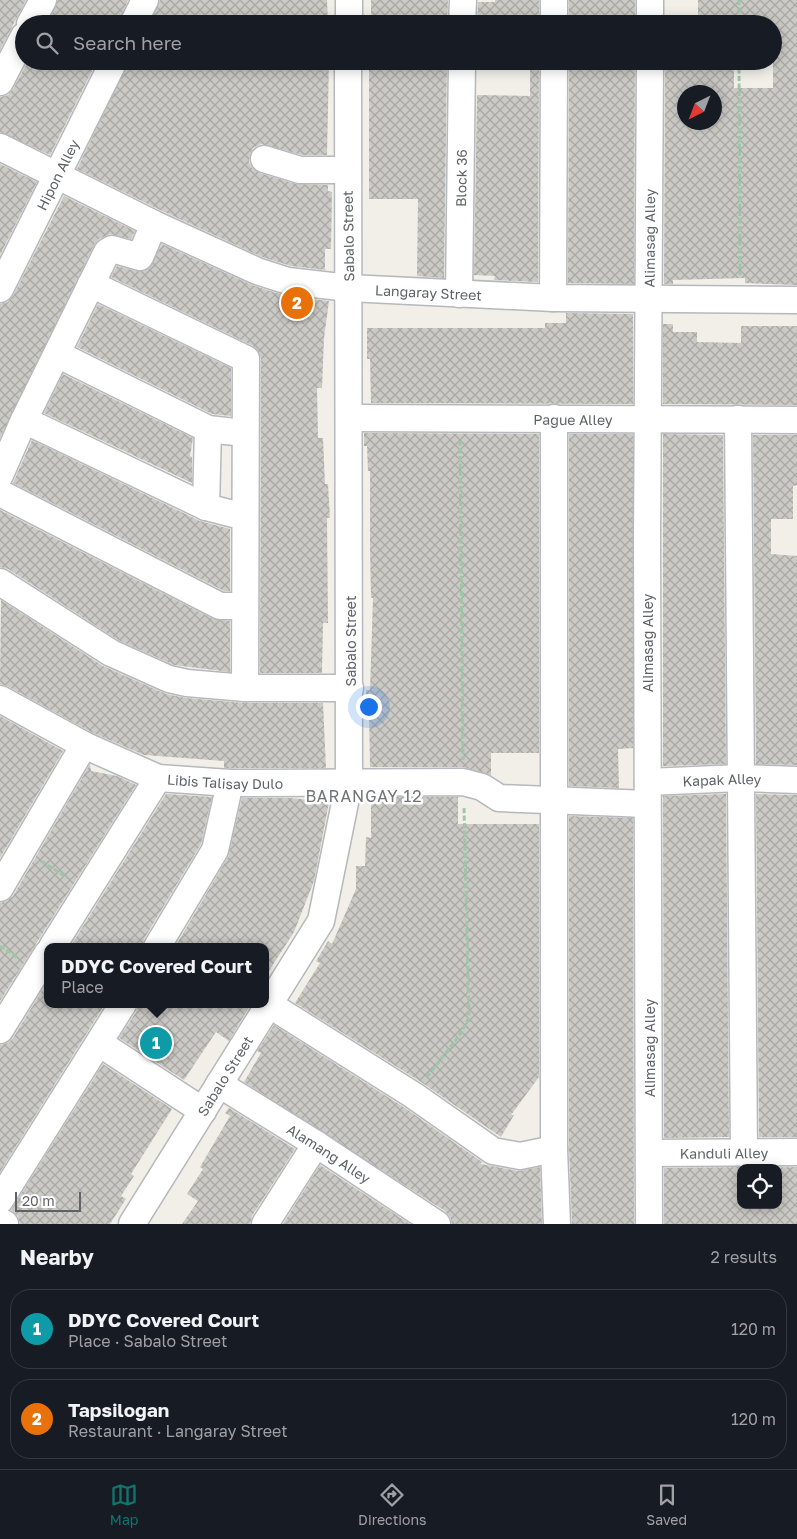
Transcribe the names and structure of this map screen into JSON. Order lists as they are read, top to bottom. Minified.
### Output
{"streets":{"street":["Hipon Alley","Block 36","Sabalo Street","Alimasag Alley","Langaray Street","Pague Alley","Libis Talisay Dulo","Kapak Alley","Alamang Alley","Kanduli Alley"]},"crossings":[["Hipon Alley","Langaray Street"],["Block 36","Langaray Street"],["Sabalo Street","Langaray Street"],["Sabalo Street","Pague Alley"],["Sabalo Street","Libis Talisay Dulo"],["Sabalo Street","Alamang Alley"],["Alimasag Alley","Langaray Street"],["Alimasag Alley","Pague Alley"],["Alimasag Alley","Kapak Alley"],["Alimasag Alley","Kanduli Alley"],["Libis Talisay Dulo","Kapak Alley"]],"districts":["BARANGAY 12"],"scale_bar":"20 m","north":"bottom left","page":{"search":"Search here","pins":["2","1"],"popup":["DDYC Covered Court","Place"],"scale":"20 m","heading":["Nearby","2 results"],"list":[{"mark":"1","name":"DDYC Covered Court","note":"Place · Sabalo Street","value":"120 m"},{"mark":"2","name":"Tapsilogan","note":"Restaurant · Langaray Street","value":"120 m"}],"nav":["Map","Directions","Saved"]}}
